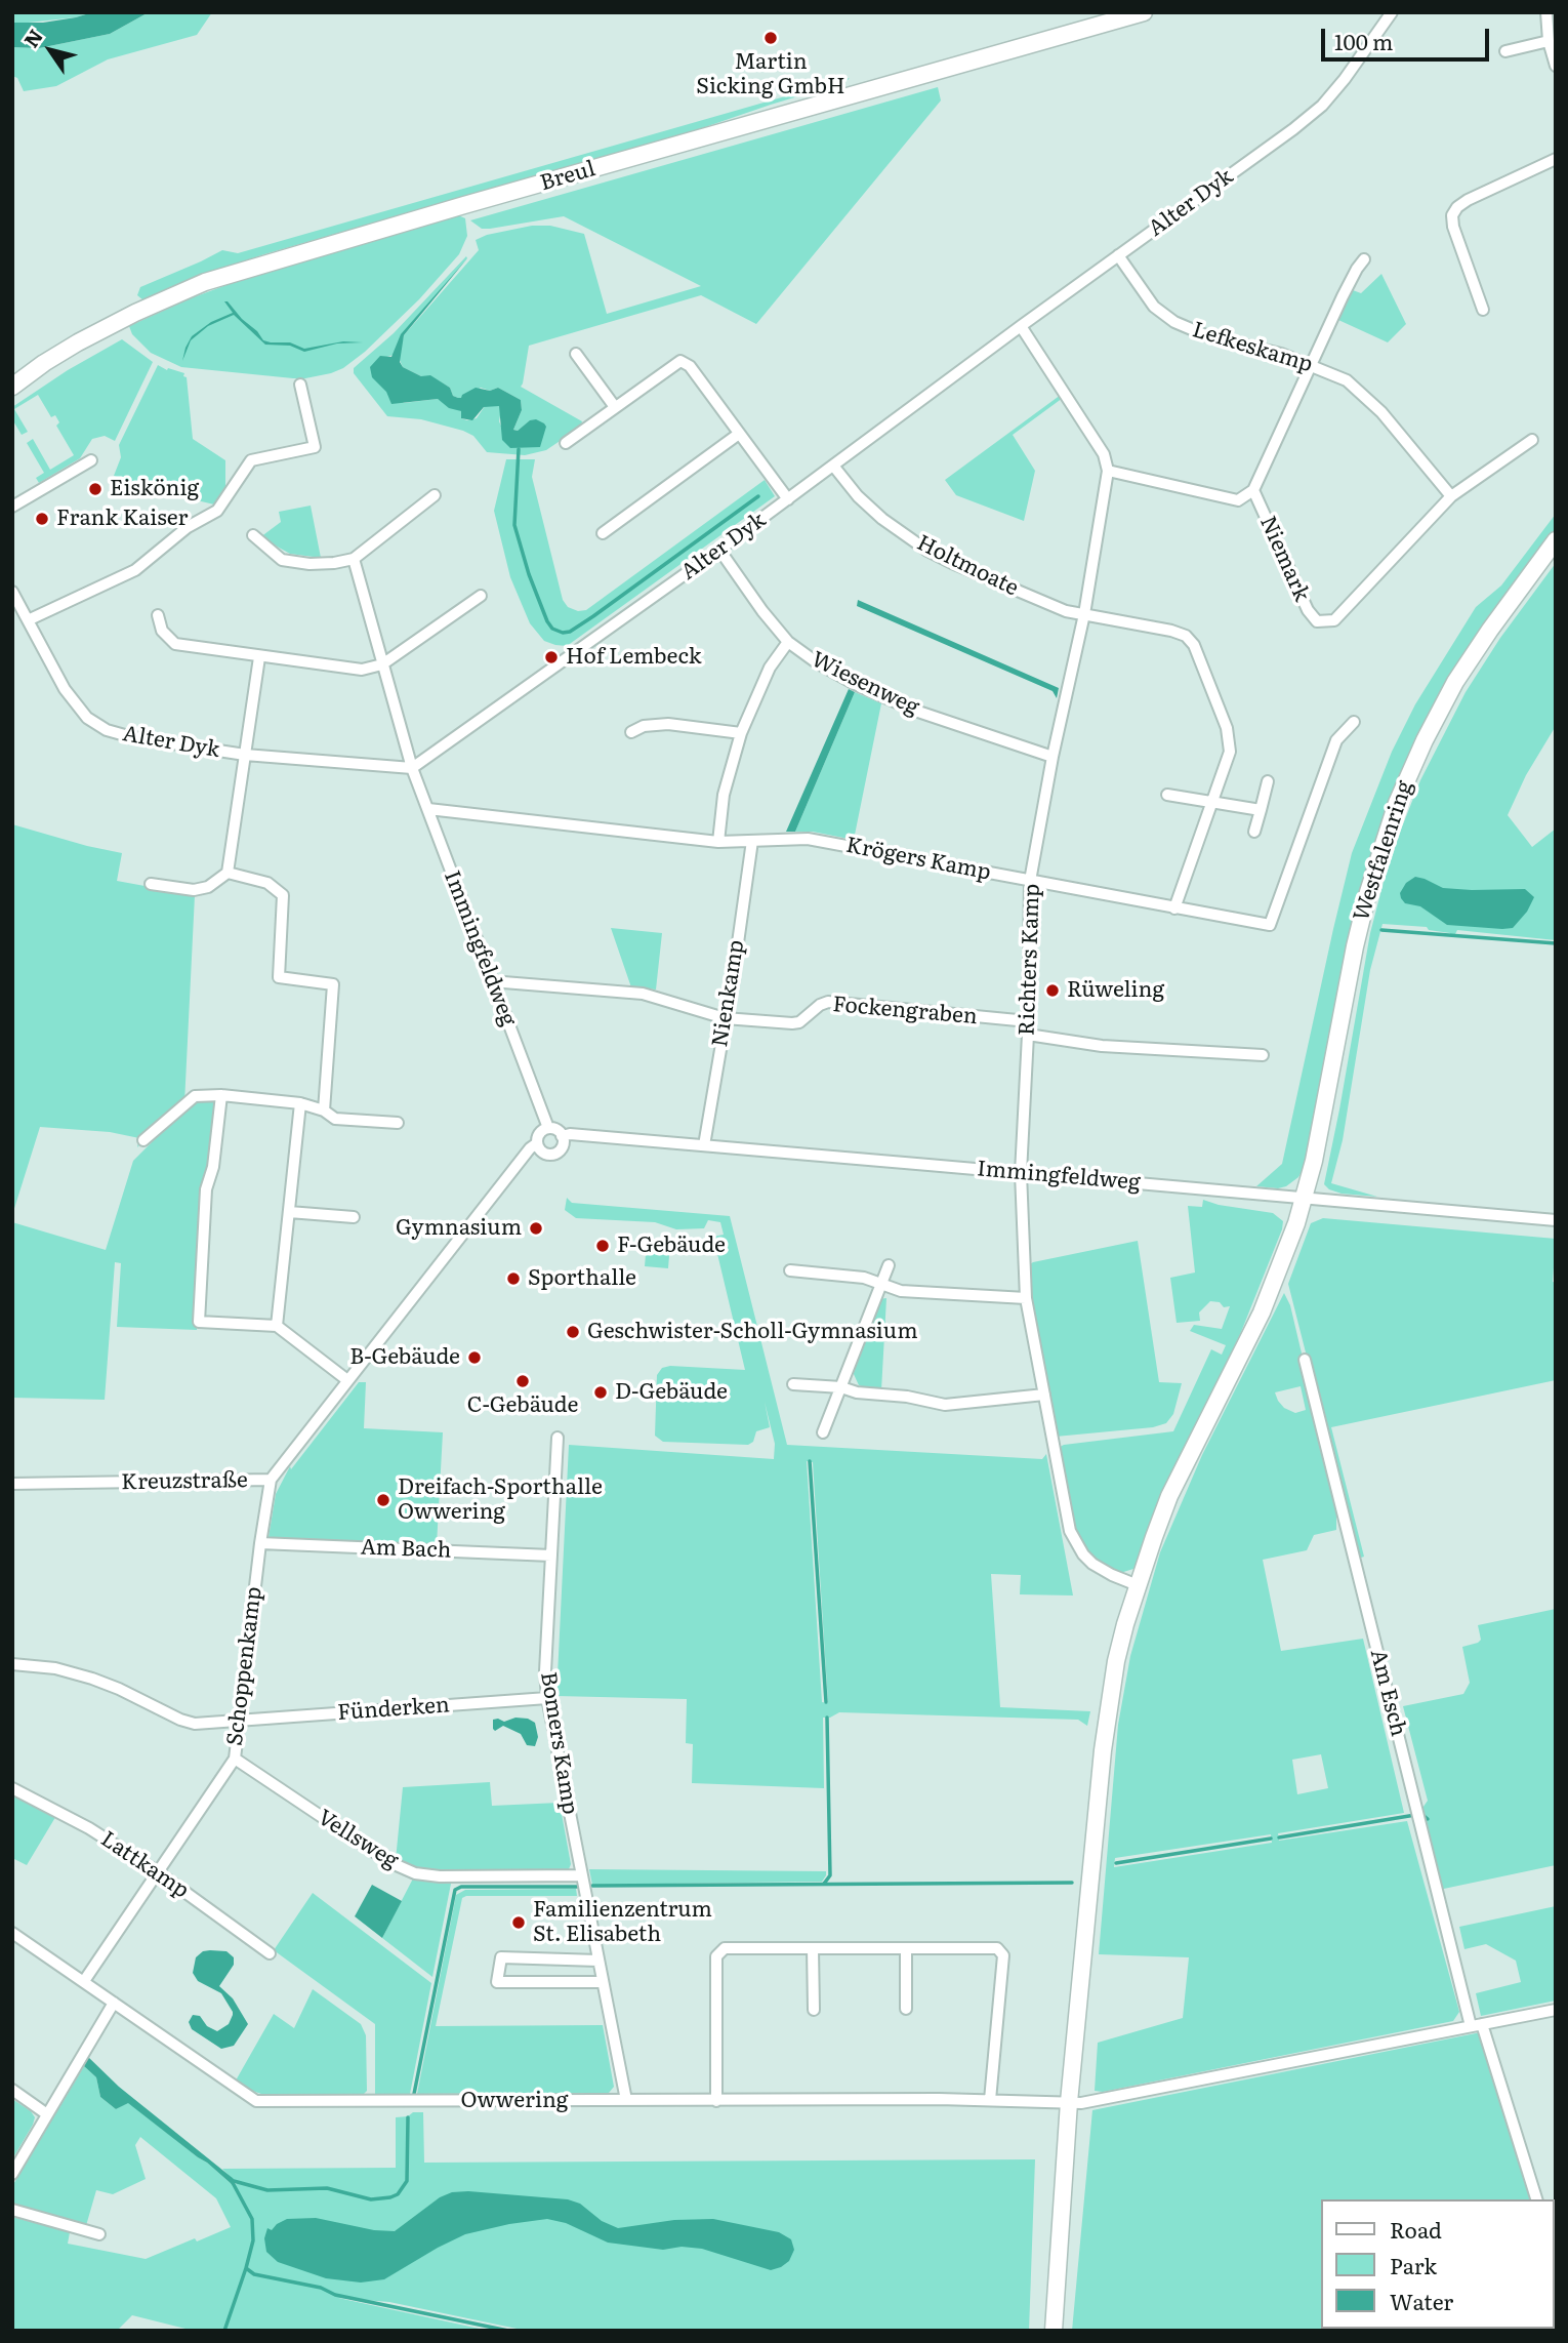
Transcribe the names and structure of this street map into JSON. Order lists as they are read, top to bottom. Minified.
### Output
{"streets":{"street":["Breul","Alter Dyk","Lefkeskamp","Niemark","Holtmoate","Wiesenweg","Westfalenring","Krögers Kamp","Immingfeldweg","Richters Kamp","Nienkamp","Fockengraben","Kreuzstraße","Am Bach","Schoppenkamp","Am Esch","Fünderken","Bomers Kamp","Vellsweg","Lattkamp","Owwering"]},"crossings":[["Alter Dyk","Lefkeskamp"],["Alter Dyk","Holtmoate"],["Alter Dyk","Wiesenweg"],["Alter Dyk","Immingfeldweg"],["Lefkeskamp","Niemark"],["Niemark","Richters Kamp"],["Holtmoate","Krögers Kamp"],["Holtmoate","Richters Kamp"],["Wiesenweg","Richters Kamp"],["Westfalenring","Immingfeldweg"],["Westfalenring","Richters Kamp"],["Westfalenring","Owwering"],["Krögers Kamp","Immingfeldweg"],["Krögers Kamp","Richters Kamp"],["Krögers Kamp","Nienkamp"],["Immingfeldweg","Richters Kamp"],["Immingfeldweg","Nienkamp"],["Immingfeldweg","Fockengraben"],["Immingfeldweg","Kreuzstraße"],["Richters Kamp","Fockengraben"],["Nienkamp","Fockengraben"],["Kreuzstraße","Schoppenkamp"],["Am Bach","Schoppenkamp"],["Am Bach","Bomers Kamp"],["Schoppenkamp","Fünderken"],["Schoppenkamp","Vellsweg"],["Schoppenkamp","Lattkamp"],["Schoppenkamp","Owwering"],["Fünderken","Bomers Kamp"],["Bomers Kamp","Vellsweg"],["Bomers Kamp","Owwering"]],"places":["Martin Sicking GmbH","Eiskönig","Frank Kaiser","Hof Lembeck","Rüweling","Gymnasium","F-Gebäude","Sporthalle","Geschwister-Scholl-Gymnasium","B-Gebäude","C-Gebäude","D-Gebäude","Dreifach-Sporthalle Owwering","Familienzentrum St. Elisabeth"],"legend":["Road","Park","Water"],"scale_bar":"100 m","north":"top left"}
